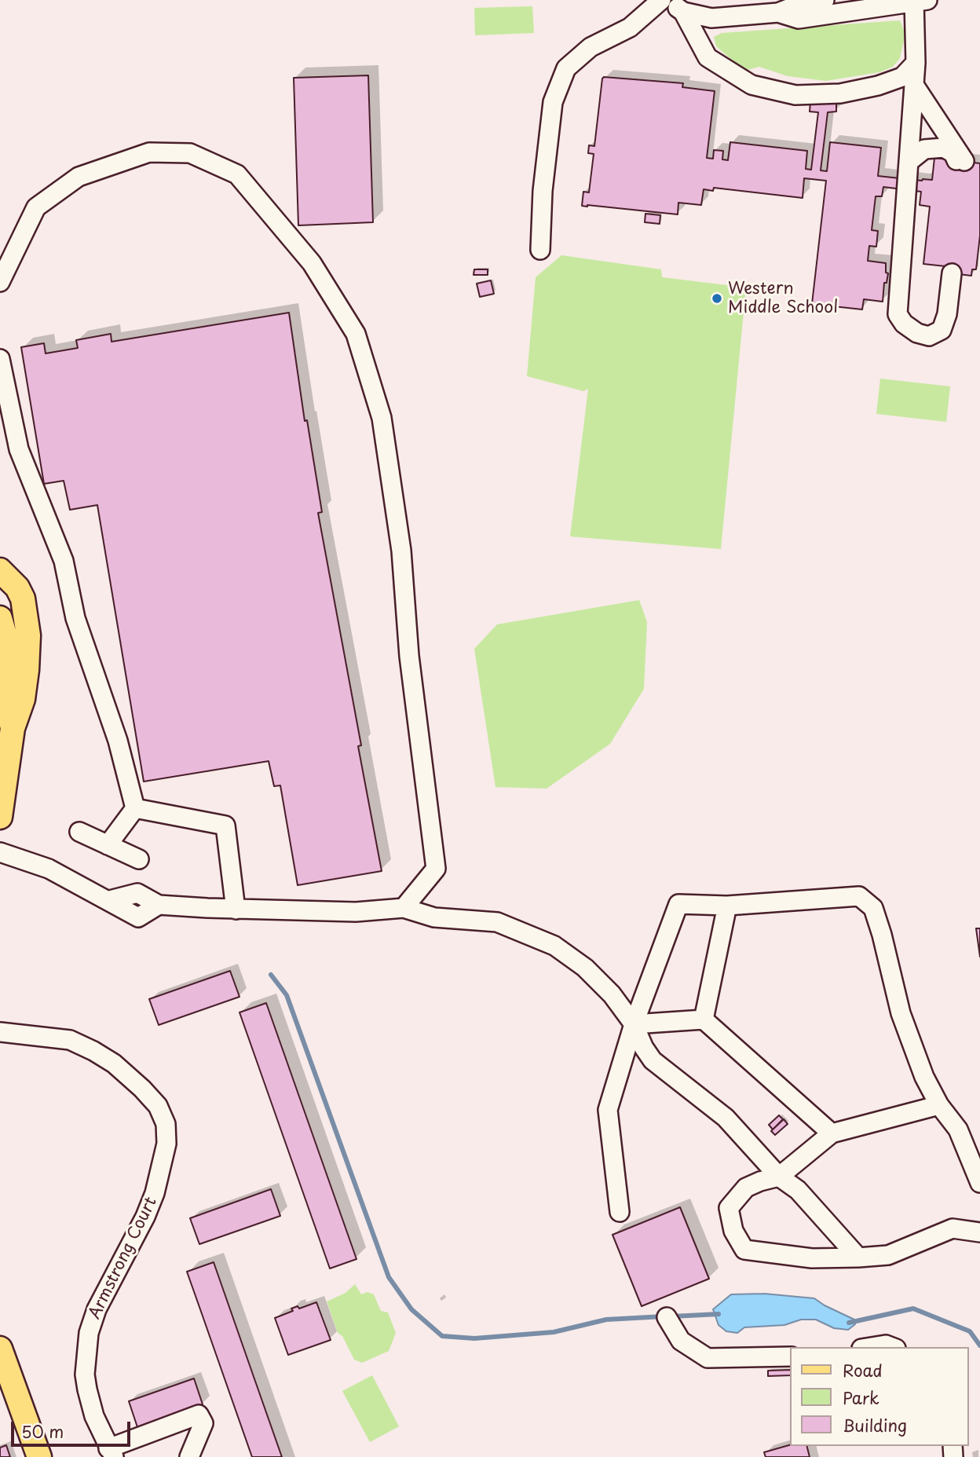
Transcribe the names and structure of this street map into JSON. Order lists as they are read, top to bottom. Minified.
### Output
{"streets":{"street":["Armstrong Court"]},"places":["Western Middle School"],"legend":["Road","Park","Building"],"scale_bar":"50 m"}
